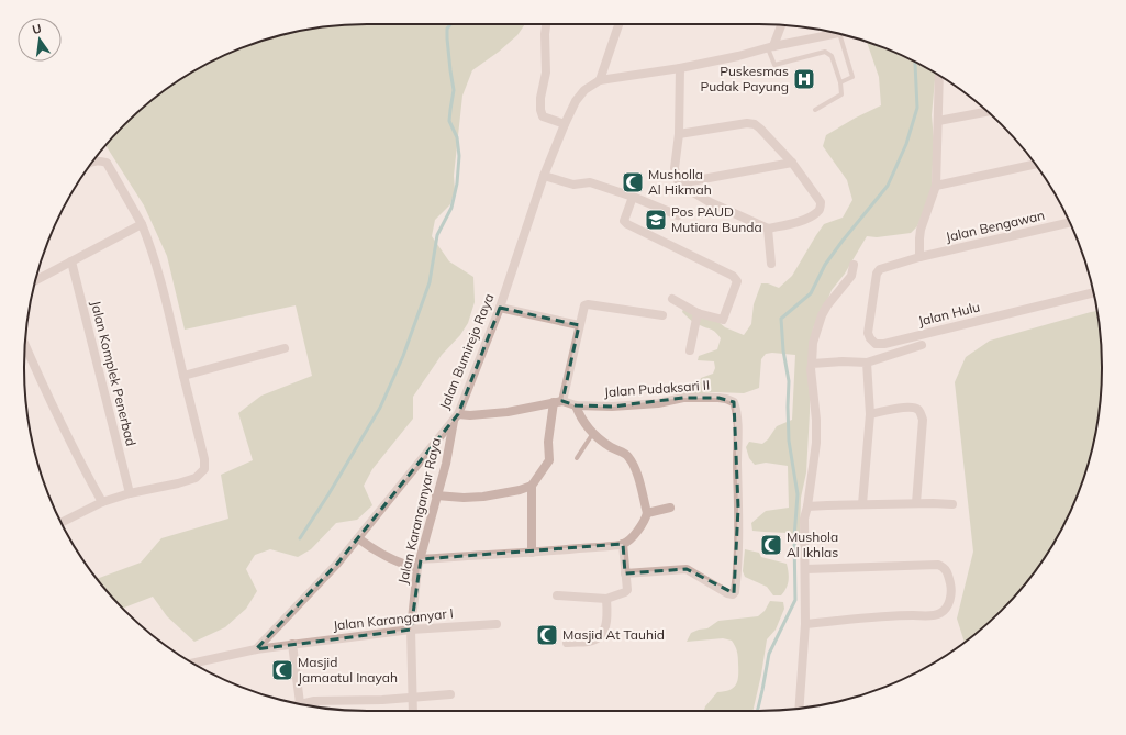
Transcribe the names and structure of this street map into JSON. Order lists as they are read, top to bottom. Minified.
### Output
{"streets":{"street":["Jalan Bengawan","Jalan Hulu","Jalan Bumirejo Raya","Jalan Komplek Penerbad","Jalan Pudaksari II","Jalan Karanganyar Raya","Jalan Karanganyar I"]},"crossings":[["Jalan Bengawan","Jalan Hulu"],["Jalan Bumirejo Raya","Jalan Karanganyar Raya"],["Jalan Bumirejo Raya","Jalan Karanganyar I"],["Jalan Karanganyar Raya","Jalan Karanganyar I"]],"places":{"hospital":["Puskesmas Pudak Payung"],"mosque":["Musholla Al Hikmah","Mushola Al Ikhlas","Masjid At Tauhid","Masjid Jamaatul Inayah"],"school or university":["Pos PAUD Mutiara Bunda"]},"north":"top"}
